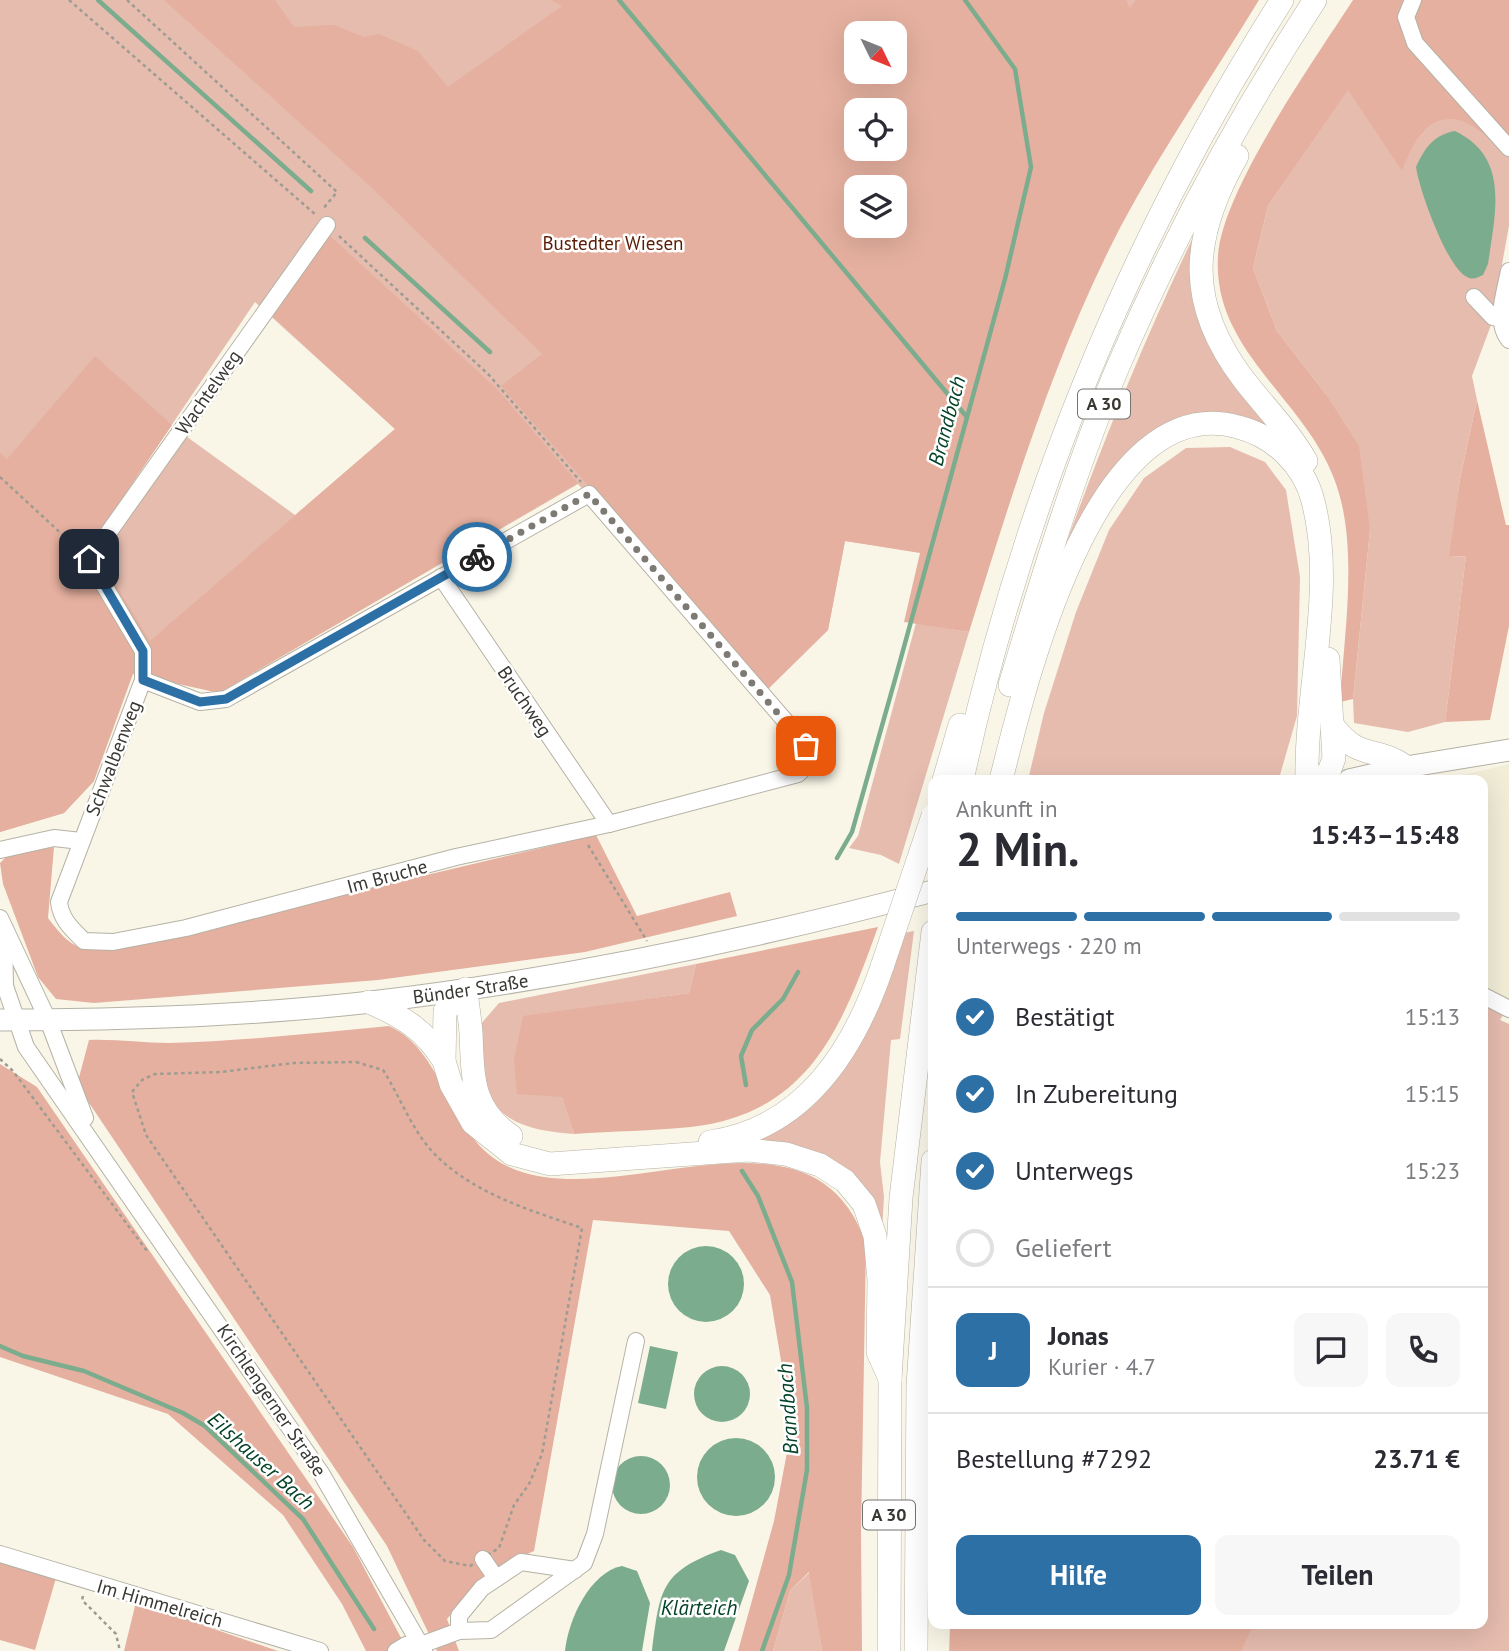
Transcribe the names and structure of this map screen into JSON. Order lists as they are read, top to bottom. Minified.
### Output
{"streets":{"highway":["A 30"],"main road":["Bünder Straße"],"street":["Wachtelweg","Bruchweg","Schwalbenweg","Im Bruche","Kirchlengerner Straße","Im Himmelreich"]},"crossings":[["Wachtelweg","Schwalbenweg"],["Bruchweg","Im Bruche"],["Schwalbenweg","Im Bruche"],["Bünder Straße","Kirchlengerner Straße"]],"water":["Brandbach","Eilshauser Bach","Klärteich"],"parks":["Bustedter Wiesen"],"north":"bottom right","page":{"heading":["2 Min.","Ankunft in","15:43–15:48"],"panel":["Jonas","Kurier · 4.7","Bestellung #7292","23.71 €"],"bar":"Unterwegs · 220 m","list":[["Bestätigt","15:13"],["In Zubereitung","15:15"],["Unterwegs","15:23"],"Geliefert"],"round":"J","buttons":["Hilfe","Teilen"]}}
